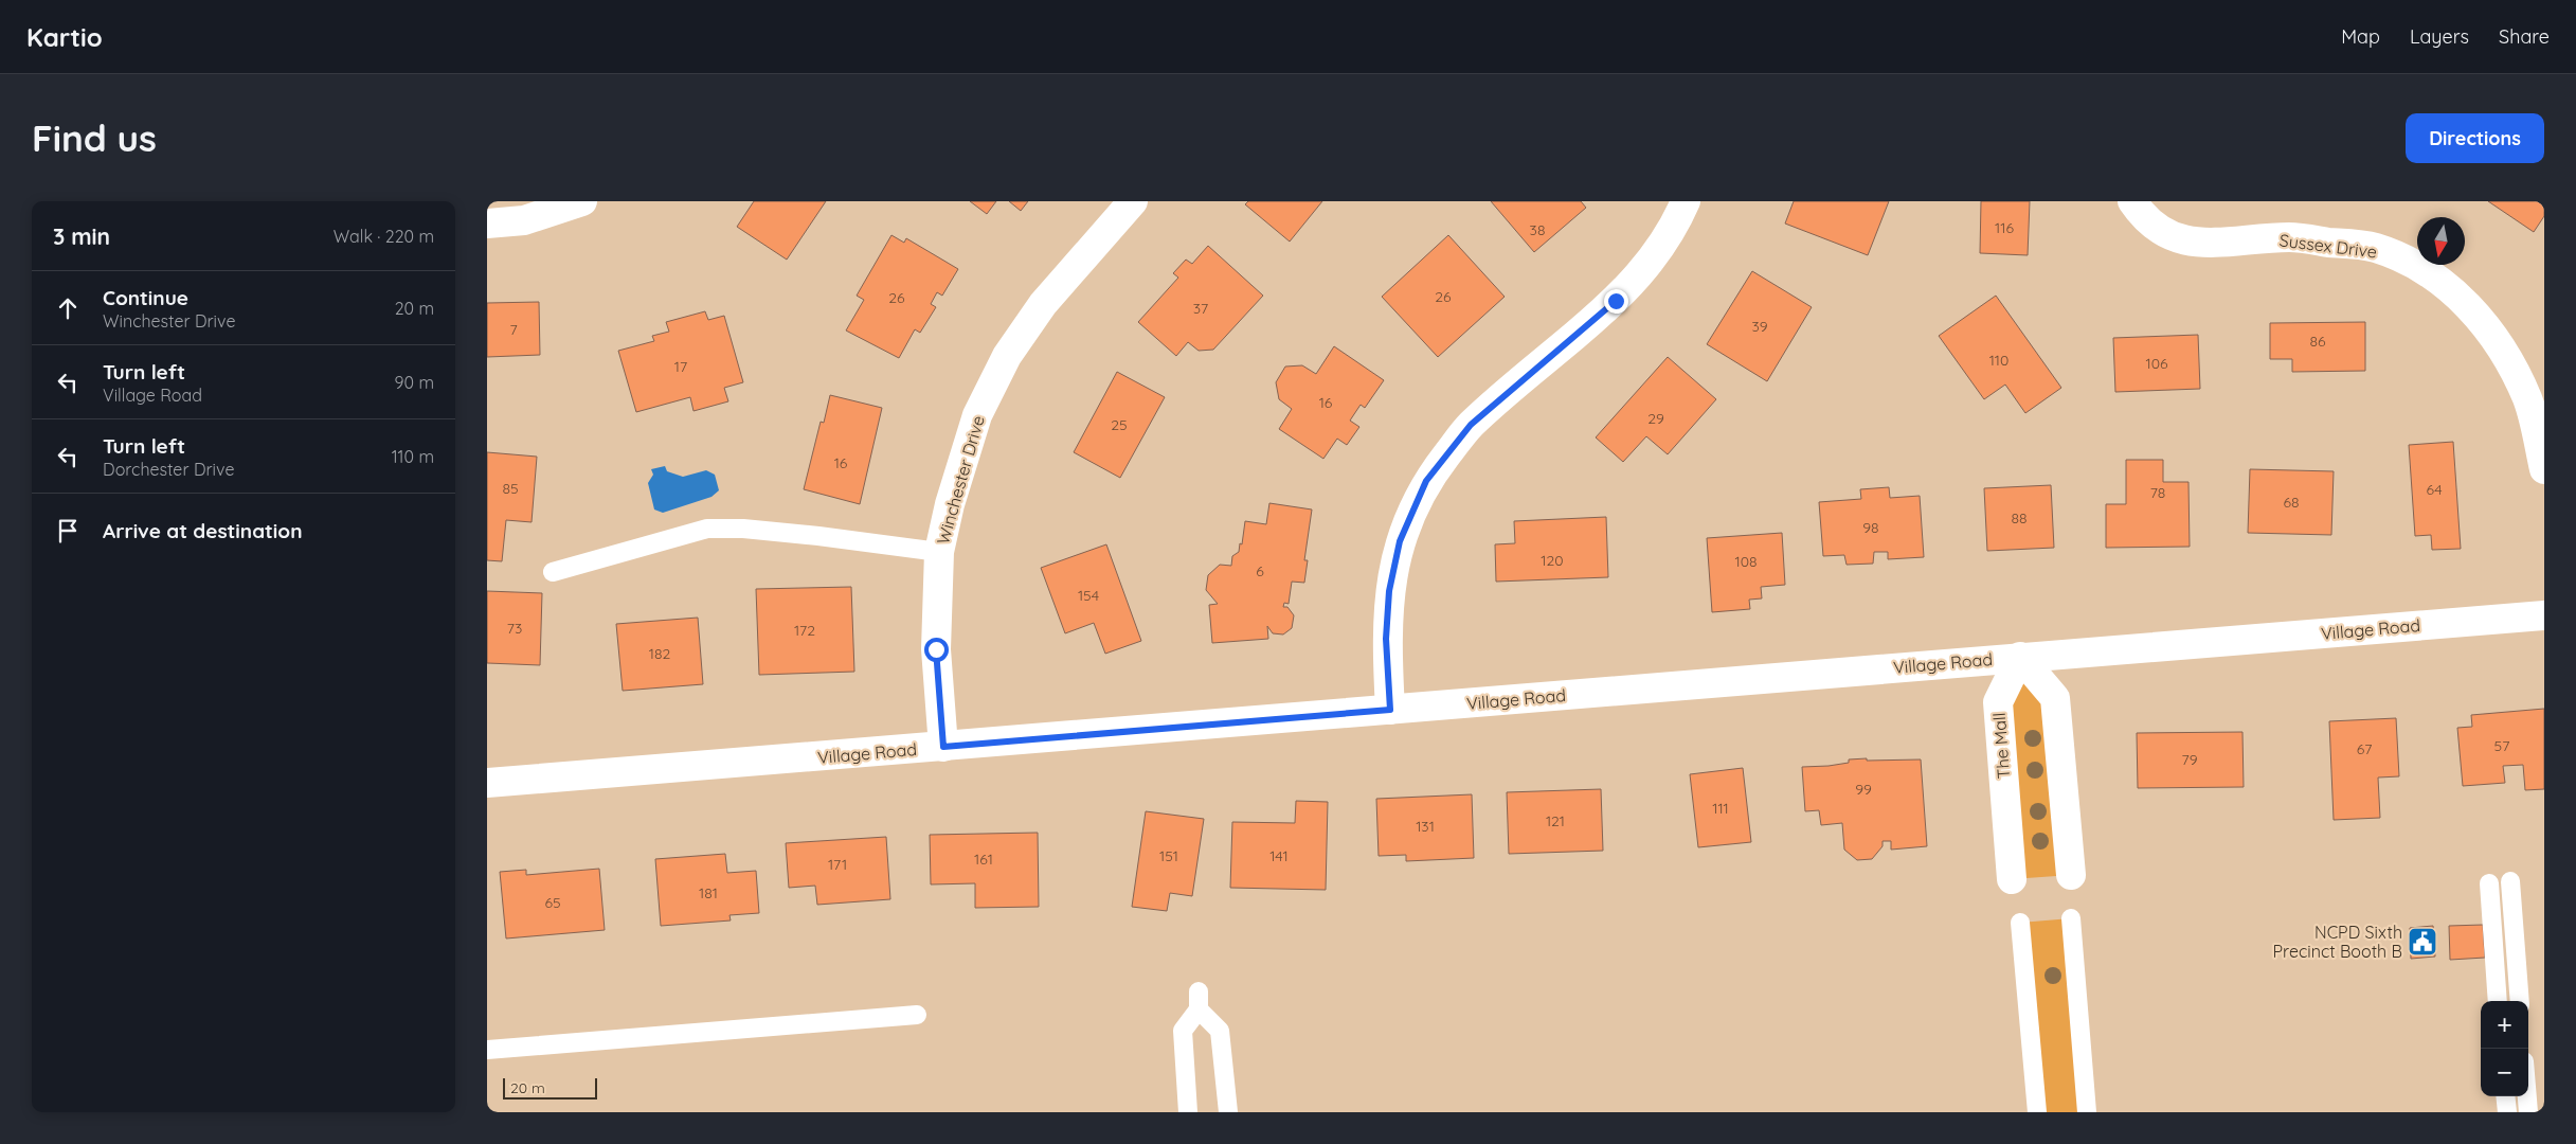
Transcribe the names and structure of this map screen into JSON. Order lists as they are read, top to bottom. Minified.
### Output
{"streets":{"street":["Sussex Drive","Winchester Drive","Village Road","The Mall"]},"crossings":[["Winchester Drive","Village Road"],["Village Road","The Mall"]],"places":{"public building":["NCPD Sixth Precinct Booth B"]},"house_numbers":["116","38","26","26","37","39","7","86","110","106","17","16","29","25","16","85","64","78","68","88","98","120","108","6","154","73","172","182","57","67","79","99","111","121","131","151","141","161","171","181","65"],"scale_bar":"20 m","north":"bottom","page":{"header":"Kartio","nav":["Map","Layers","Share"],"buttons":"Directions","title":"Find us","heading":["3 min","Walk · 220 m"],"list":[["Continue","Winchester Drive","20 m"],["Turn left","Village Road","90 m"],["Turn left","Dorchester Drive","110 m"],"Arrive at destination"],"map_buttons":["+","−"],"scale":"20 m"}}
